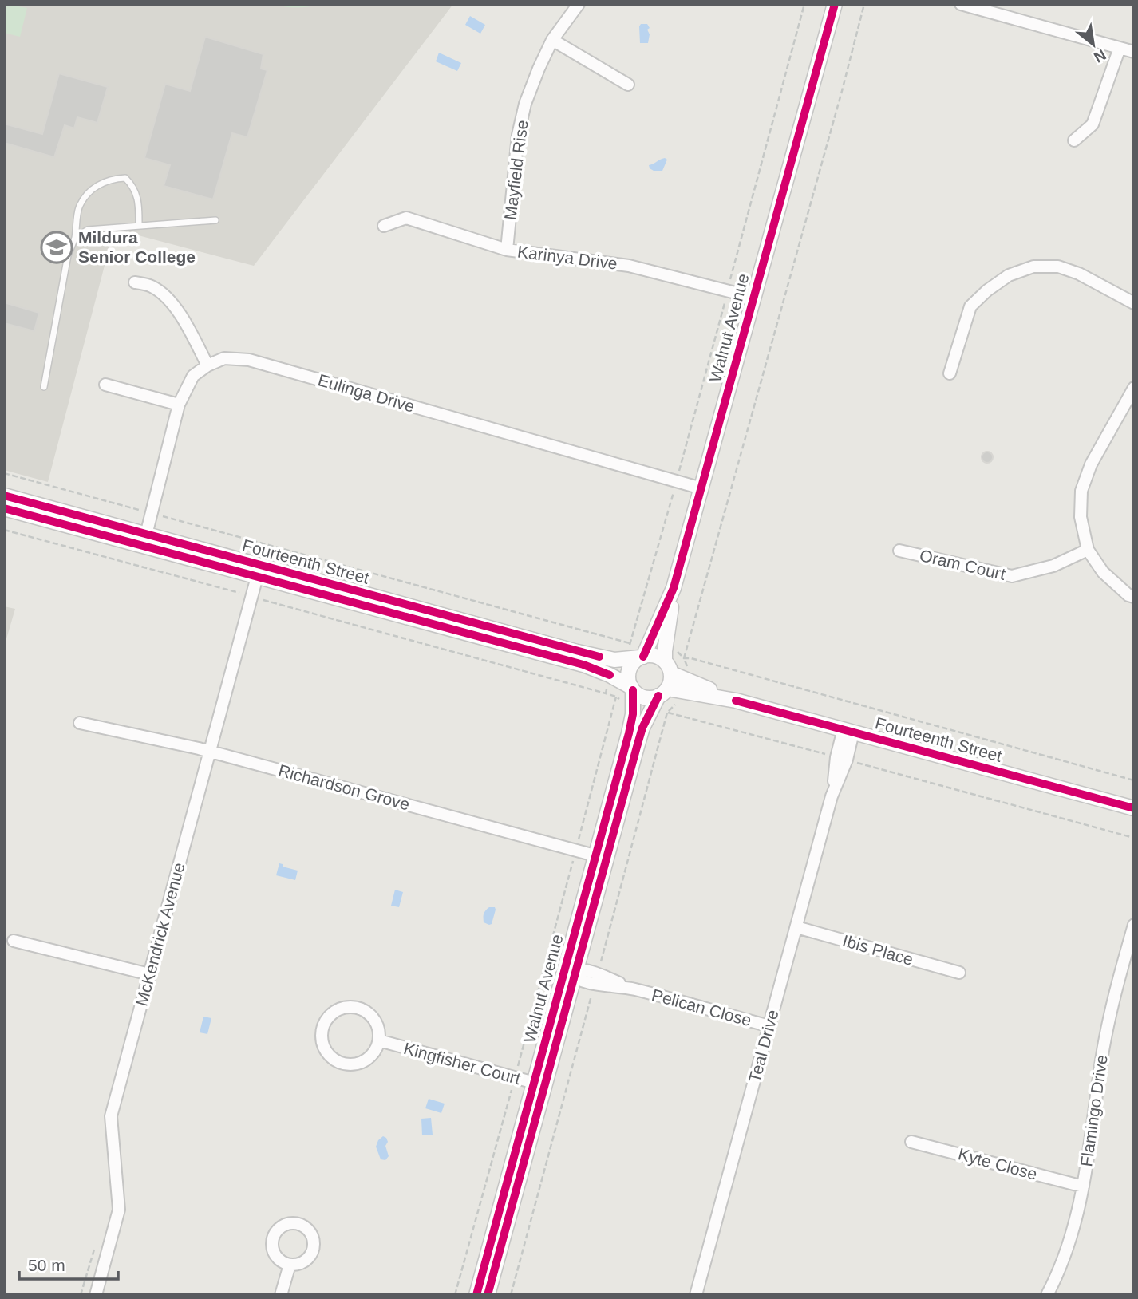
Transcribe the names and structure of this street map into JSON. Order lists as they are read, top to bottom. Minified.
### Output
{"streets":{"street":["Mayfield Rise","Karinya Drive","Walnut Avenue","Eulinga Drive","Fourteenth Street","Oram Court","Richardson Grove","McKendrick Avenue","Ibis Place","Pelican Close","Teal Drive","Kingfisher Court","Flamingo Drive","Kyte Close"]},"crossings":[["Mayfield Rise","Karinya Drive"],["Karinya Drive","Walnut Avenue"],["Walnut Avenue","Eulinga Drive"],["Walnut Avenue","Fourteenth Street"],["Walnut Avenue","Richardson Grove"],["Walnut Avenue","Pelican Close"],["Walnut Avenue","Kingfisher Court"],["Fourteenth Street","McKendrick Avenue"],["Fourteenth Street","Teal Drive"],["Richardson Grove","McKendrick Avenue"],["Ibis Place","Teal Drive"],["Pelican Close","Teal Drive"],["Flamingo Drive","Kyte Close"]],"places":{"school or university":["Mildura Senior College"]},"scale_bar":"50 m","north":"bottom right"}
